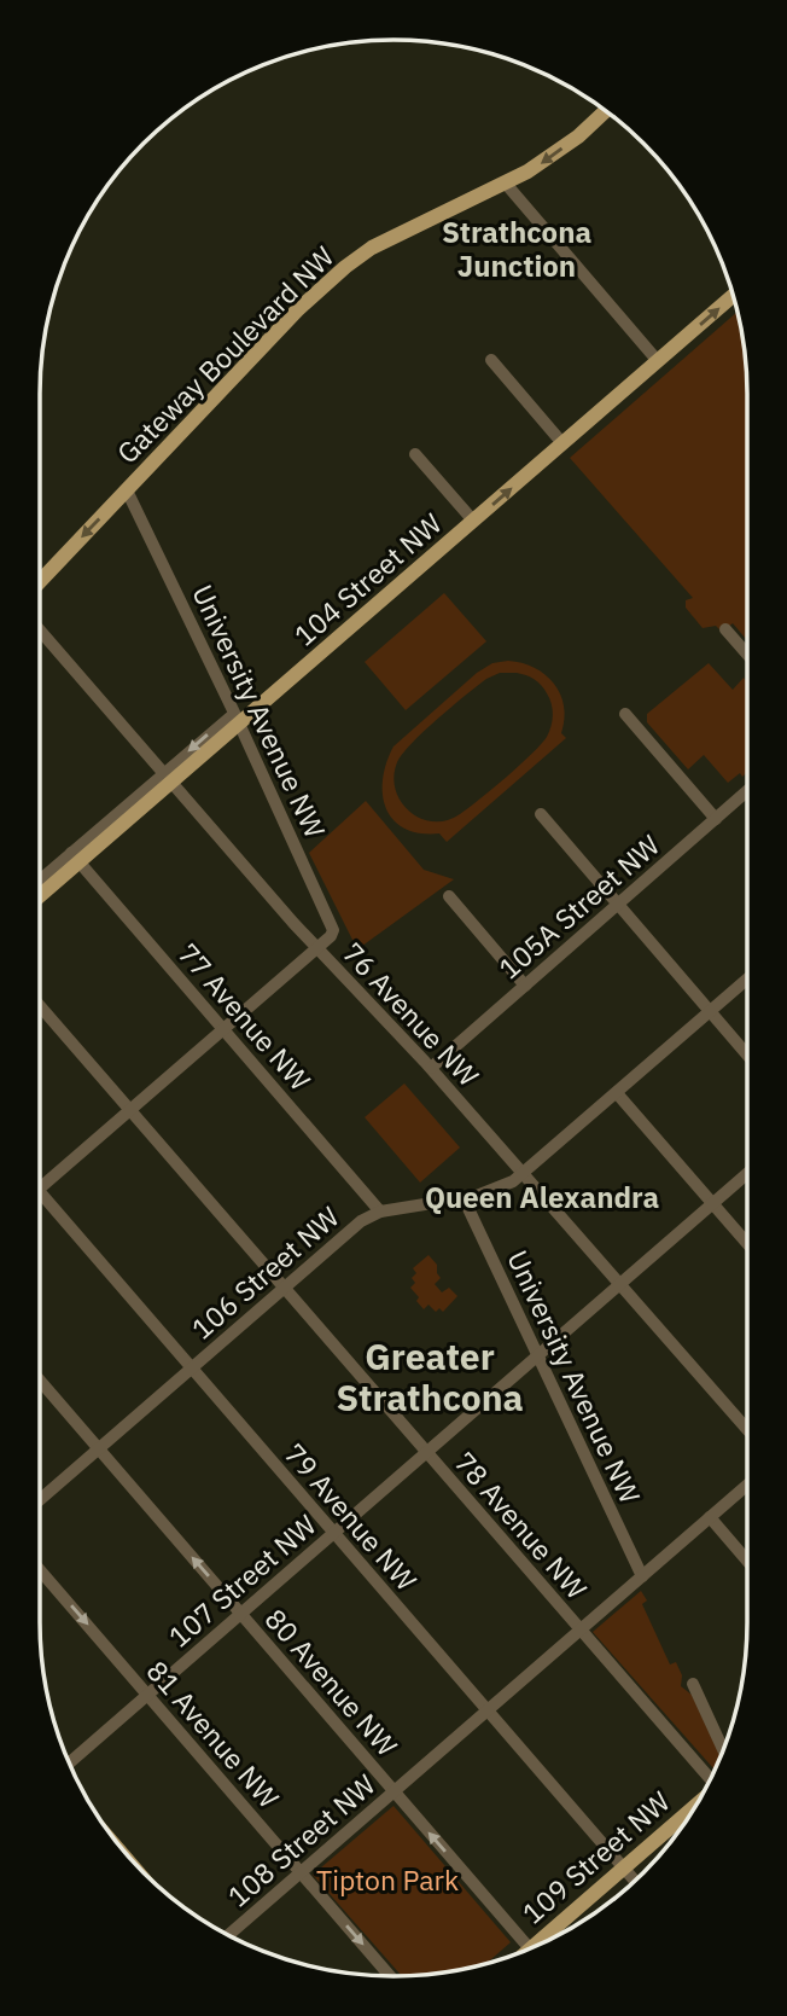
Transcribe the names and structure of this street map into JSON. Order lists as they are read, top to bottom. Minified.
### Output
{"streets":{"main road":["Gateway Boulevard NW","104 Street NW","109 Street NW"],"street":["University Avenue NW","105A Street NW","76 Avenue NW","77 Avenue NW","106 Street NW","79 Avenue NW","78 Avenue NW","107 Street NW","80 Avenue NW","81 Avenue NW","108 Street NW"]},"crossings":[["Gateway Boulevard NW","University Avenue NW"],["104 Street NW","University Avenue NW"],["104 Street NW","76 Avenue NW"],["104 Street NW","77 Avenue NW"],["University Avenue NW","76 Avenue NW"],["University Avenue NW","106 Street NW"],["University Avenue NW","107 Street NW"],["University Avenue NW","108 Street NW"],["105A Street NW","76 Avenue NW"],["76 Avenue NW","106 Street NW"],["76 Avenue NW","107 Street NW"],["77 Avenue NW","106 Street NW"],["106 Street NW","79 Avenue NW"],["106 Street NW","78 Avenue NW"],["106 Street NW","80 Avenue NW"],["79 Avenue NW","107 Street NW"],["79 Avenue NW","108 Street NW"],["79 Avenue NW","109 Street NW"],["78 Avenue NW","107 Street NW"],["78 Avenue NW","108 Street NW"],["107 Street NW","80 Avenue NW"],["107 Street NW","81 Avenue NW"],["80 Avenue NW","108 Street NW"],["81 Avenue NW","108 Street NW"]],"one_way":["80 Avenue NW","81 Avenue NW"],"districts":["Strathcona Junction","Queen Alexandra","Greater Strathcona"],"parks":["Tipton Park"]}
